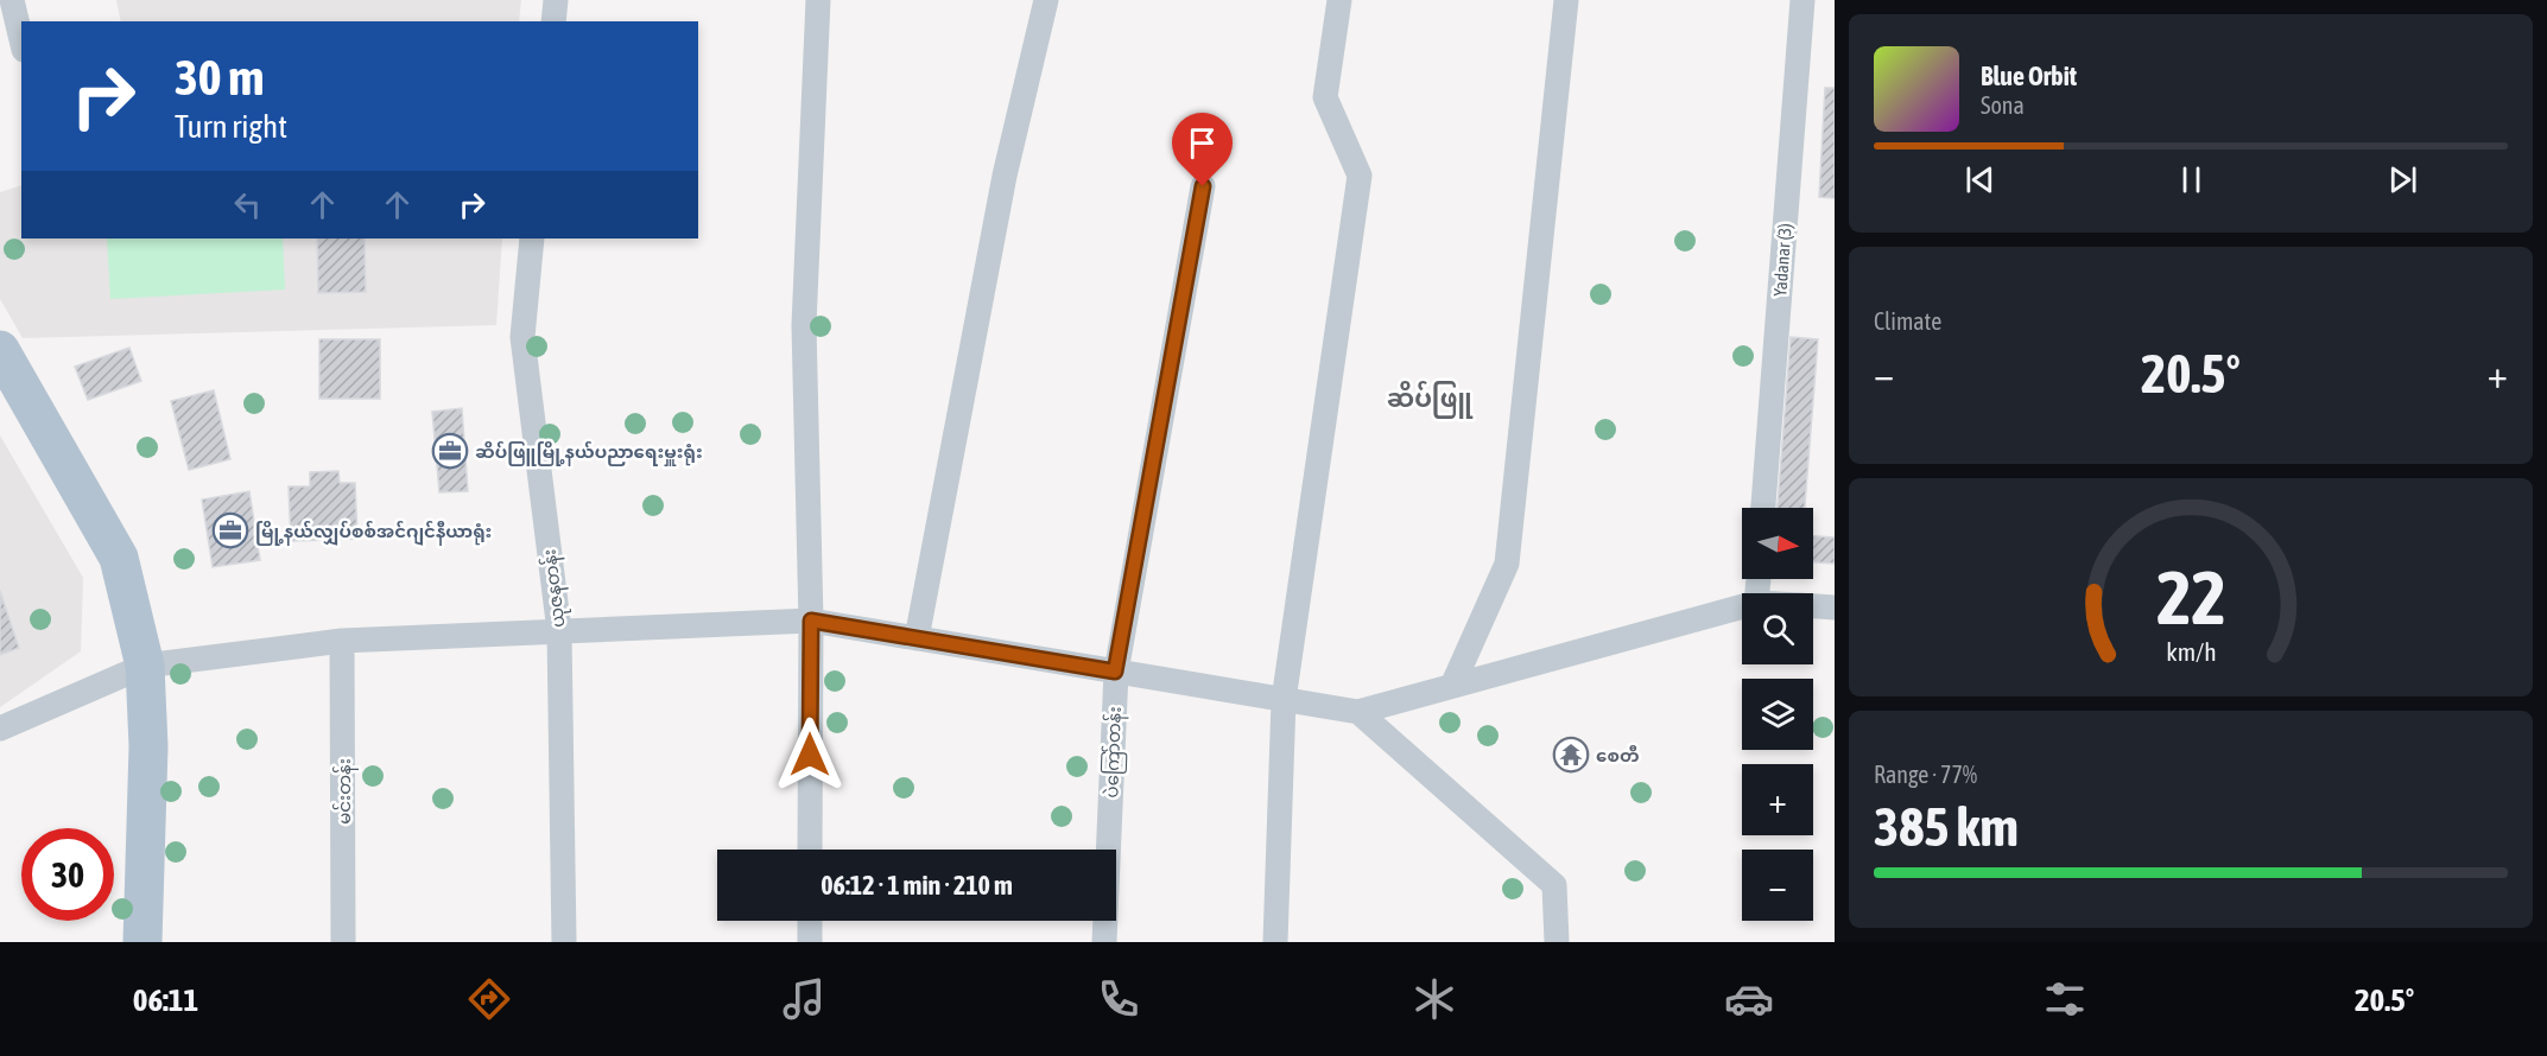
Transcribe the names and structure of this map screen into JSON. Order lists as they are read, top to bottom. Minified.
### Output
{"streets":{"street":["Yadanar (3)","ယုဇနတန်း","ပဲကြော်တန်း","မင်းတန်း"]},"districts":["ဆိပ်ဖြူ"],"places":{"office":["ဆိပ်ဖြူမြို့နယ်ပညာရေးမှူးရုံး","မြို့နယ်လျှပ်စစ်အင်ဂျင်နီယာရုံး"],"temple":["စေတီ"]},"north":"right","page":{"turn":["30 m","Turn right"],"song":["Blue Orbit","Sona"],"tile":["Climate",["Range · 77%","385 km"]],"heat":["−","20.5°","+"],"map_buttons":["+","−"],"limit":"30","trip":"06:12 · 1 min · 210 m","tabs":["06:11","20.5°"],"gauge":["22","km/h"]}}
